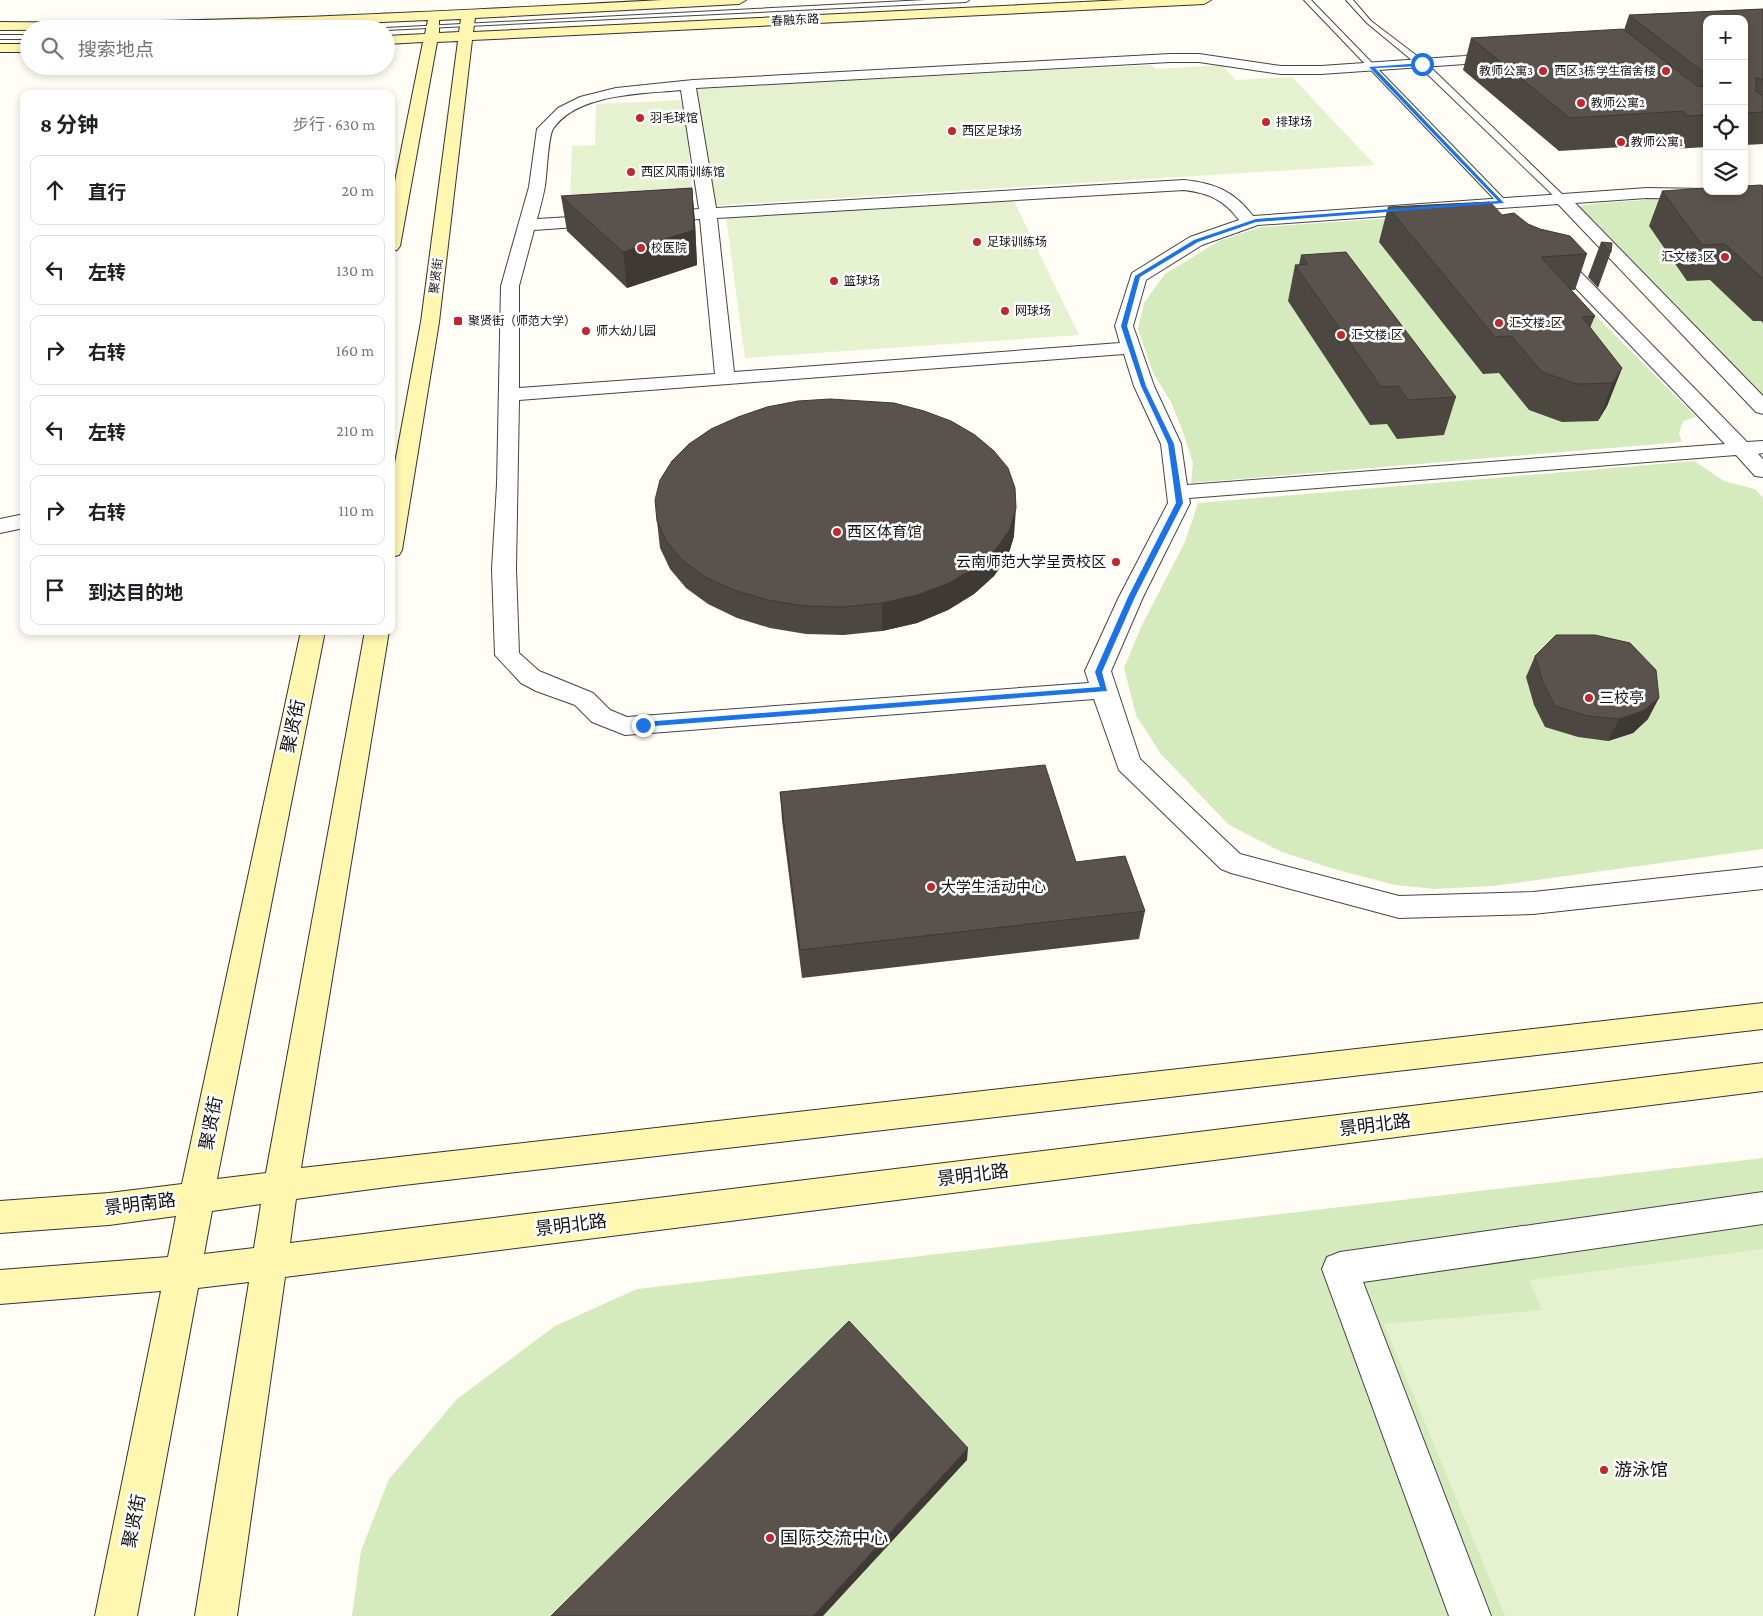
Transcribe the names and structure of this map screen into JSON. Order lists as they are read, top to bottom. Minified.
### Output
{"streets":{"main road":["春融东路","聚贤街","景明北路","景明南路"]},"crossings":[["春融东路","聚贤街"],["聚贤街","景明北路"],["聚贤街","景明南路"]],"places":{"other":["教师公寓3","西区3栋学生宿舍楼","教师公寓2","羽毛球馆","排球场","西区足球场","教师公寓1","西区风雨训练馆","足球训练场","校医院","汇文楼3区","篮球场","网球场","汇文楼2区","师大幼儿园","汇文楼1区","西区体育馆","云南师范大学呈贡校区","三校亭","大学生活动中心","游泳馆","国际交流中心"],"transit":["聚贤街（师范大学）"]},"page":{"map_buttons":["+","−"],"search":"搜索地点","heading":["8 分钟","步行 · 630 m"],"list":[["直行","20 m"],["左转","130 m"],["右转","160 m"],["左转","210 m"],["右转","110 m"],"到达目的地"]}}
